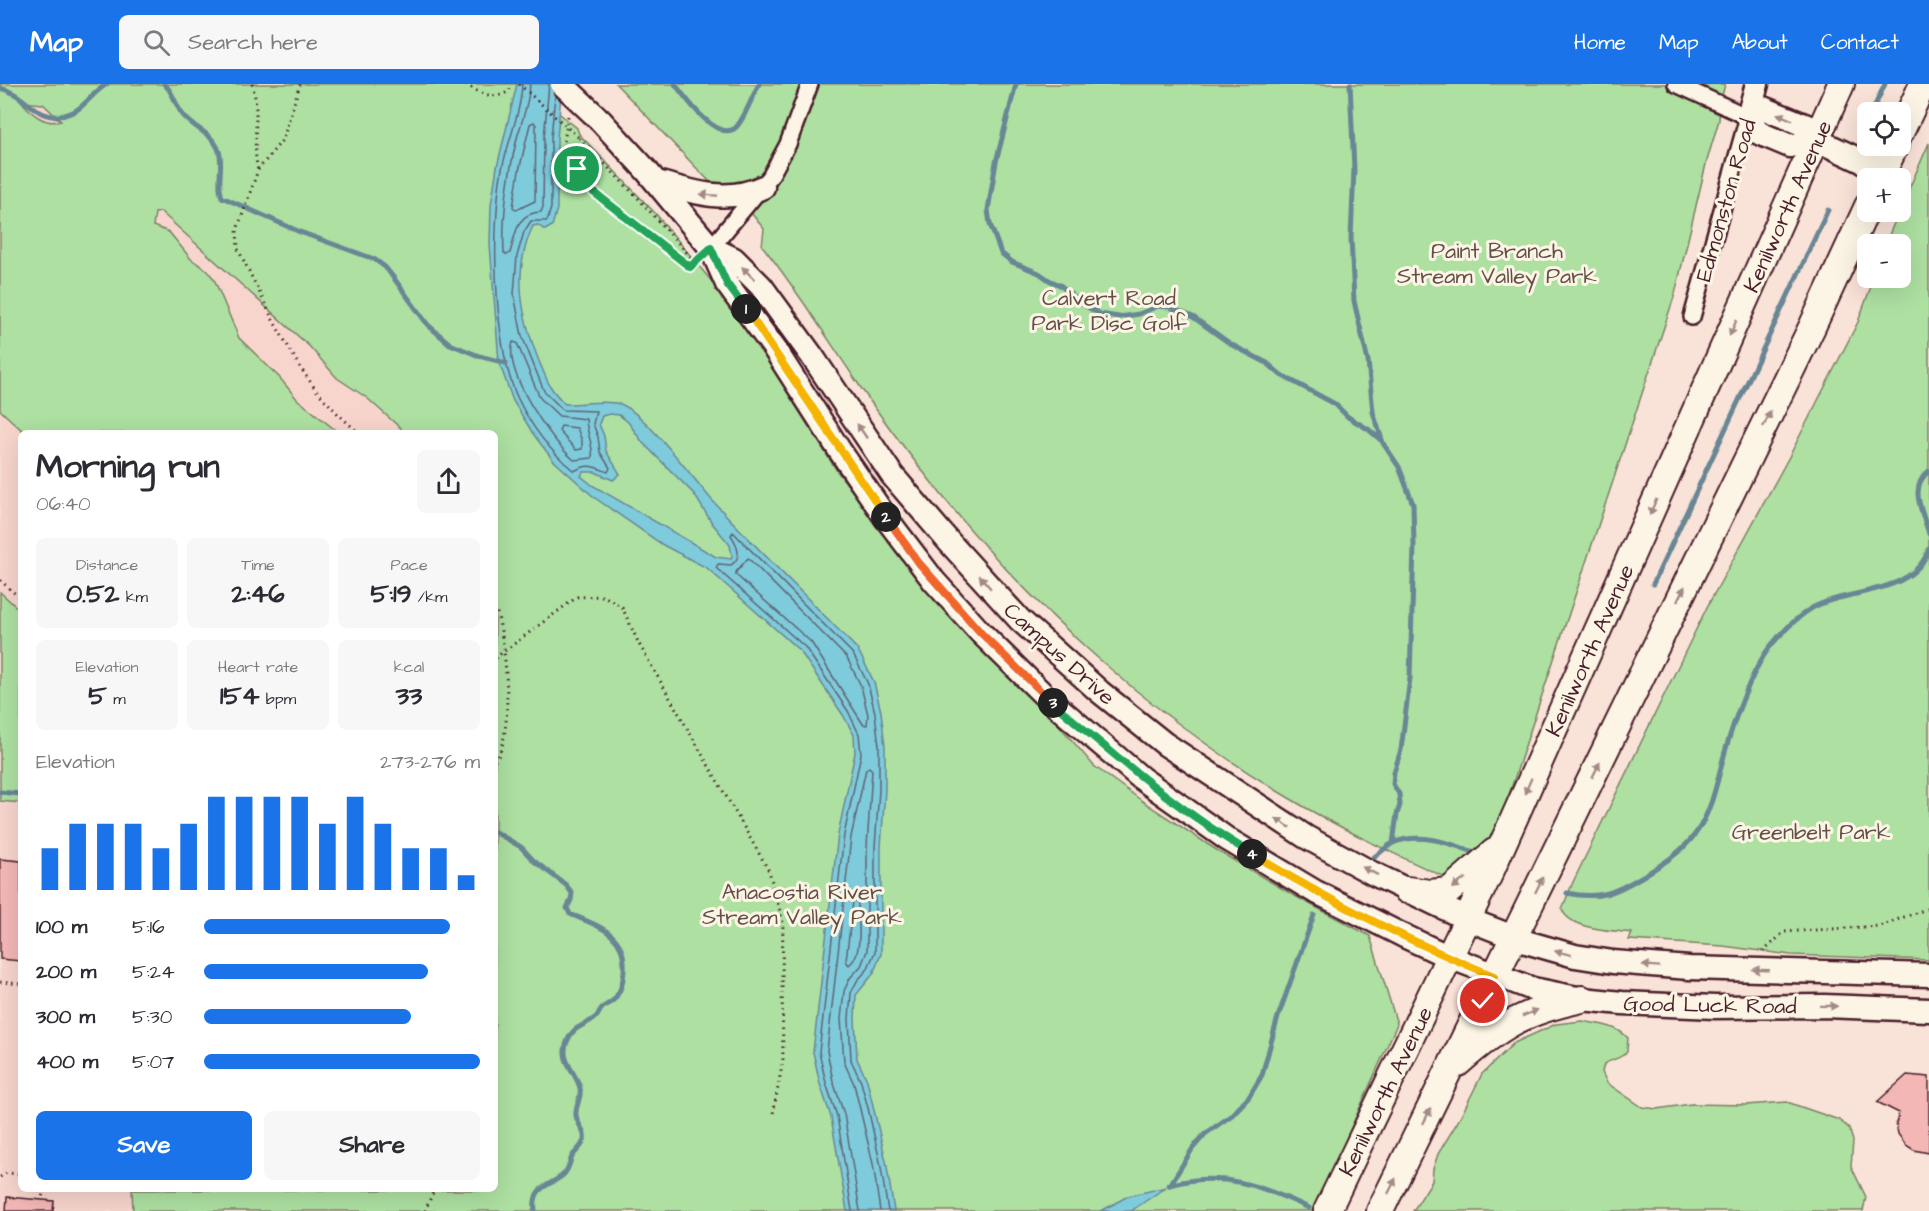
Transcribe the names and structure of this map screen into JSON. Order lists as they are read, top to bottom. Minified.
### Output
{"streets":{"main road":["Edmonston Road","Kenilworth Avenue","Campus Drive","Good Luck Road"]},"crossings":[["Kenilworth Avenue","Campus Drive"],["Campus Drive","Good Luck Road"]],"parks":["Paint Branch Stream Valley Park","Calvert Road Park Disc Golf","Greenbelt Park","Anacostia River Stream Valley Park"],"page":{"header":"Map","search":"Search here","nav":["Home","Map","About","Contact"],"map_buttons":["+","−"],"pins":["1","2","3","4"],"heading":["Morning run","06:40"],"stats":[["Distance","0.52 km"],["Time","2:46"],["Pace","5:19 /km"],["Elevation","5 m"],["Heart rate","154 bpm"],["kcal","33"]],"chart":["Elevation","273–276 m"],"list":[{"name":"100 m","note":"5:16"},{"name":"200 m","note":"5:24"},{"name":"300 m","note":"5:30"},{"name":"400 m","note":"5:07"}],"buttons":["Save","Share"]}}
